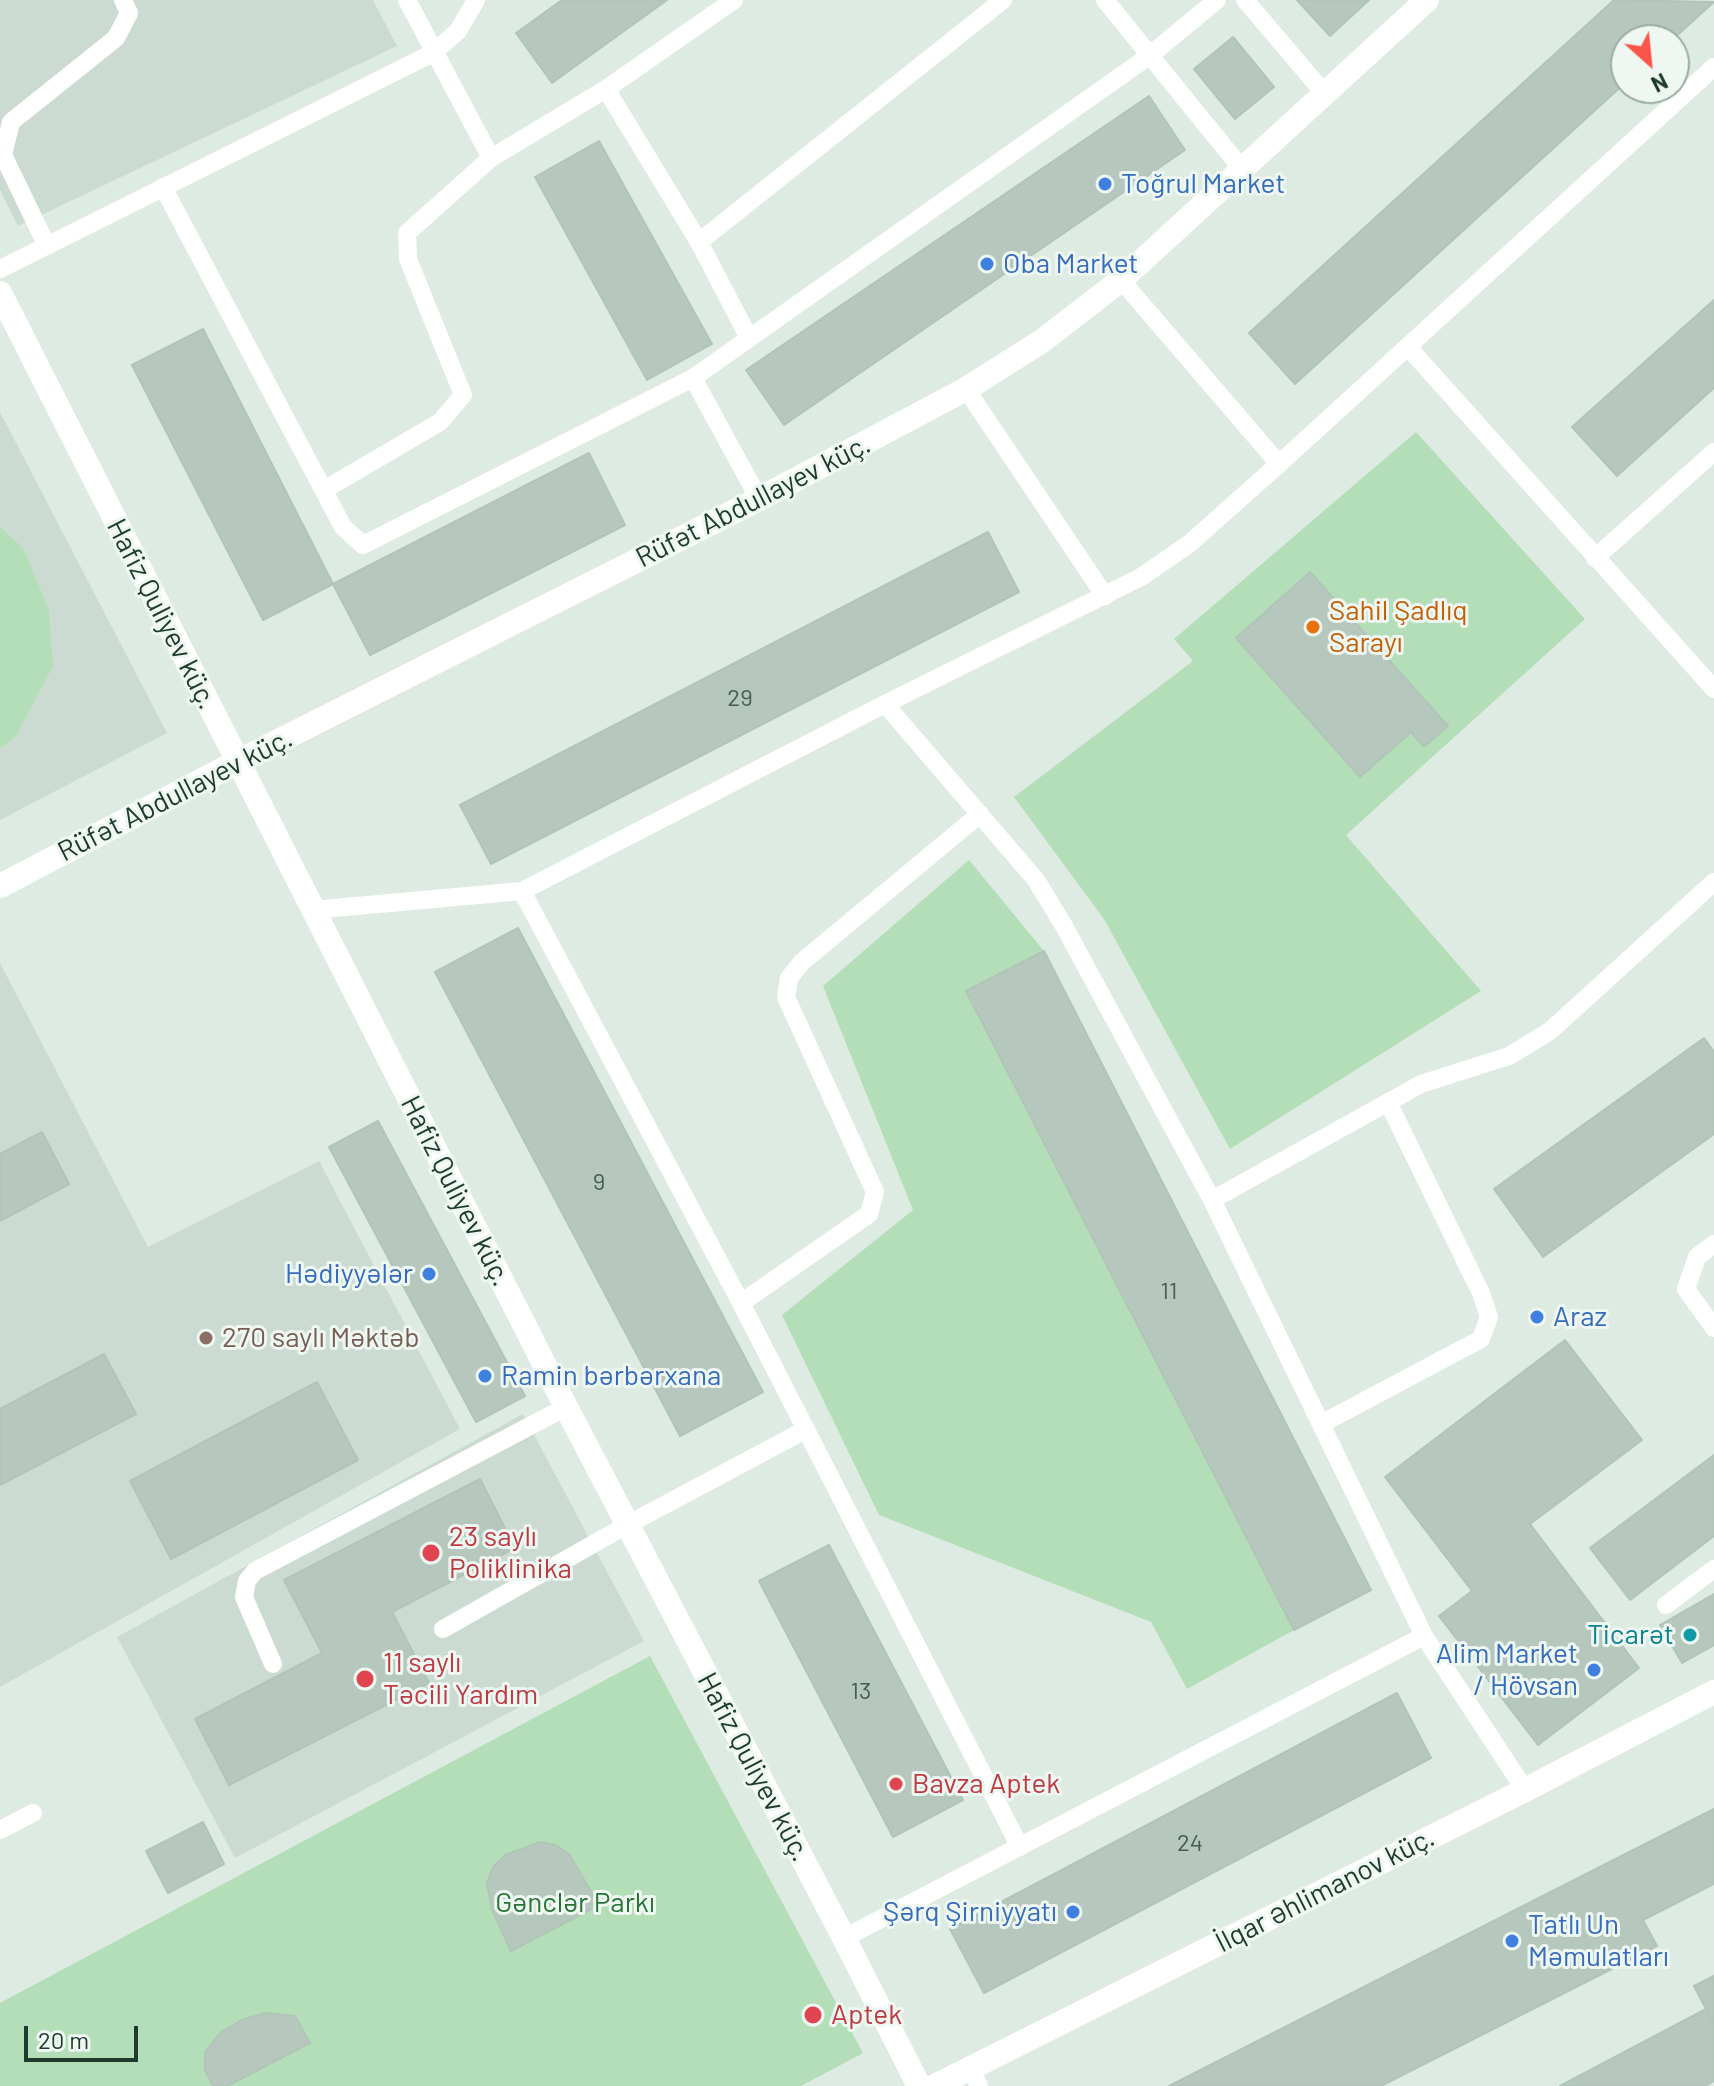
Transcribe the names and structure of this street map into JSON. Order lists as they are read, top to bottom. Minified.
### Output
{"streets":{"street":["Rüfət Abdullayev küç.","Hafiz Quliyev küç.","İlqar Əhlimanov küç."]},"crossings":[["Rüfət Abdullayev küç.","Hafiz Quliyev küç."]],"parks":["Gənclər Parkı"],"places":["Toğrul Market","Oba Market","Sahil Şadlıq Sarayı","Hədiyyələr","Araz","270 saylı Məktəb","Ramin bərbərxana","23 saylı Poliklinika","Ticarət","Alim Market / Hövsan","11 saylı Təcili Yardım","Bavza Aptek","Şərq Şirniyyatı","Tatlı Un Məmulatları","Aptek"],"house_numbers":["29","9","11","13","24"],"scale_bar":"20 m","north":"bottom right"}
